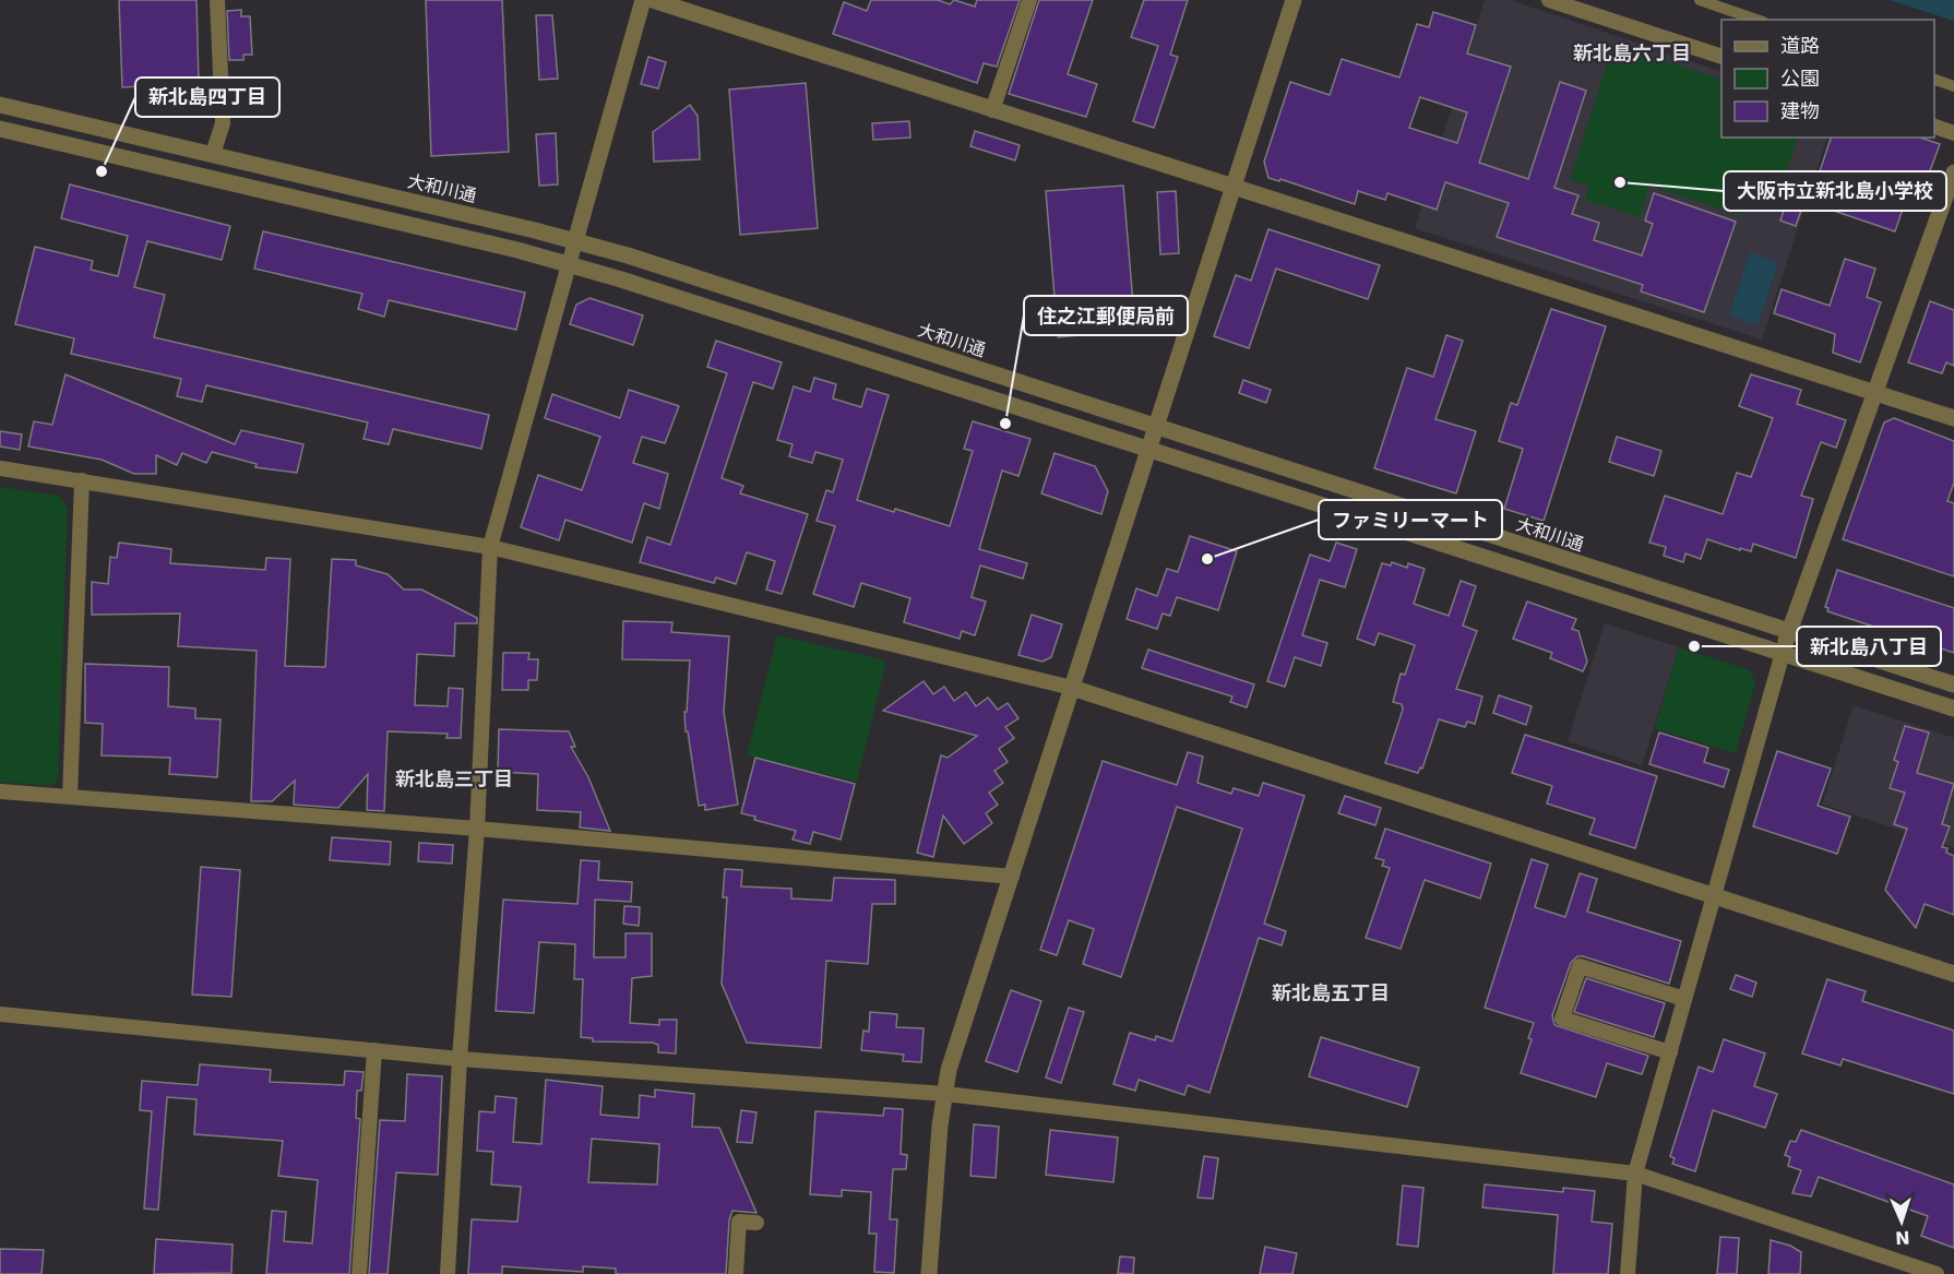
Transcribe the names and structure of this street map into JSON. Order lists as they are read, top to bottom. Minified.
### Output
{"streets":{"street":["大和川通"]},"districts":["新北島六丁目","新北島三丁目","新北島五丁目"],"places":["新北島四丁目","大阪市立新北島小学校","住之江郵便局前","ファミリーマート","新北島八丁目"],"legend":["道路","公園","建物"],"north":"bottom"}
